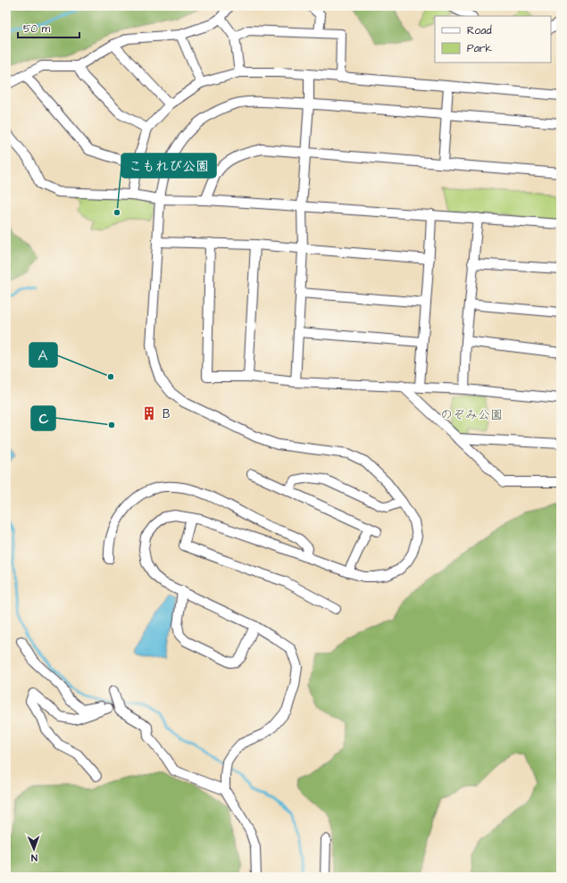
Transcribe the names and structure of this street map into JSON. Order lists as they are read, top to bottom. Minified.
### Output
{"parks":["のぞみ公園"],"places":{"other":["こもれび公園","Ａ","C"],"building":["Ｂ"]},"legend":["Road","Park"],"scale_bar":"50 m","north":"bottom"}
